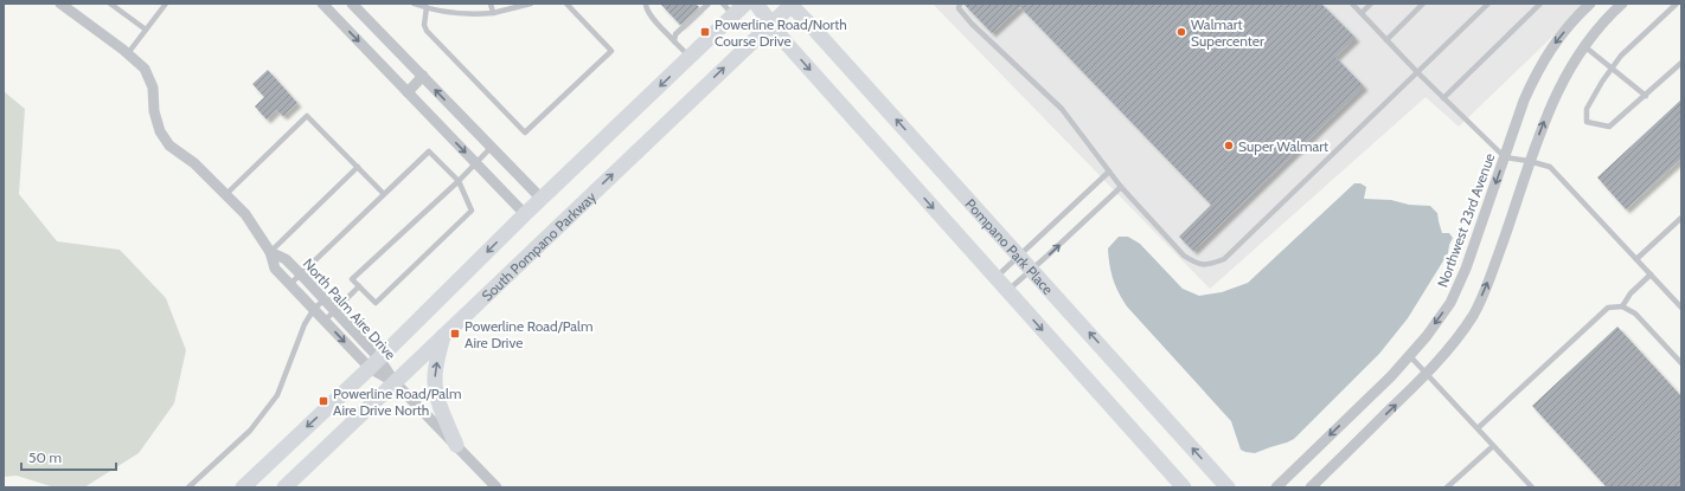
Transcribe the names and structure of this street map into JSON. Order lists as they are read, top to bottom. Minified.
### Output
{"streets":{"main road":["South Pompano Parkway","Pompano Park Place"],"street":["Northwest 23rd Avenue","North Palm Aire Drive"]},"crossings":[["South Pompano Parkway","Pompano Park Place"],["South Pompano Parkway","North Palm Aire Drive"]],"places":{"transit":["Powerline Road/North Course Drive","Powerline Road/Palm Aire Drive","Powerline Road/Palm Aire Drive North"],"other":["Walmart Supercenter","Super Walmart"]},"scale_bar":"50 m"}
